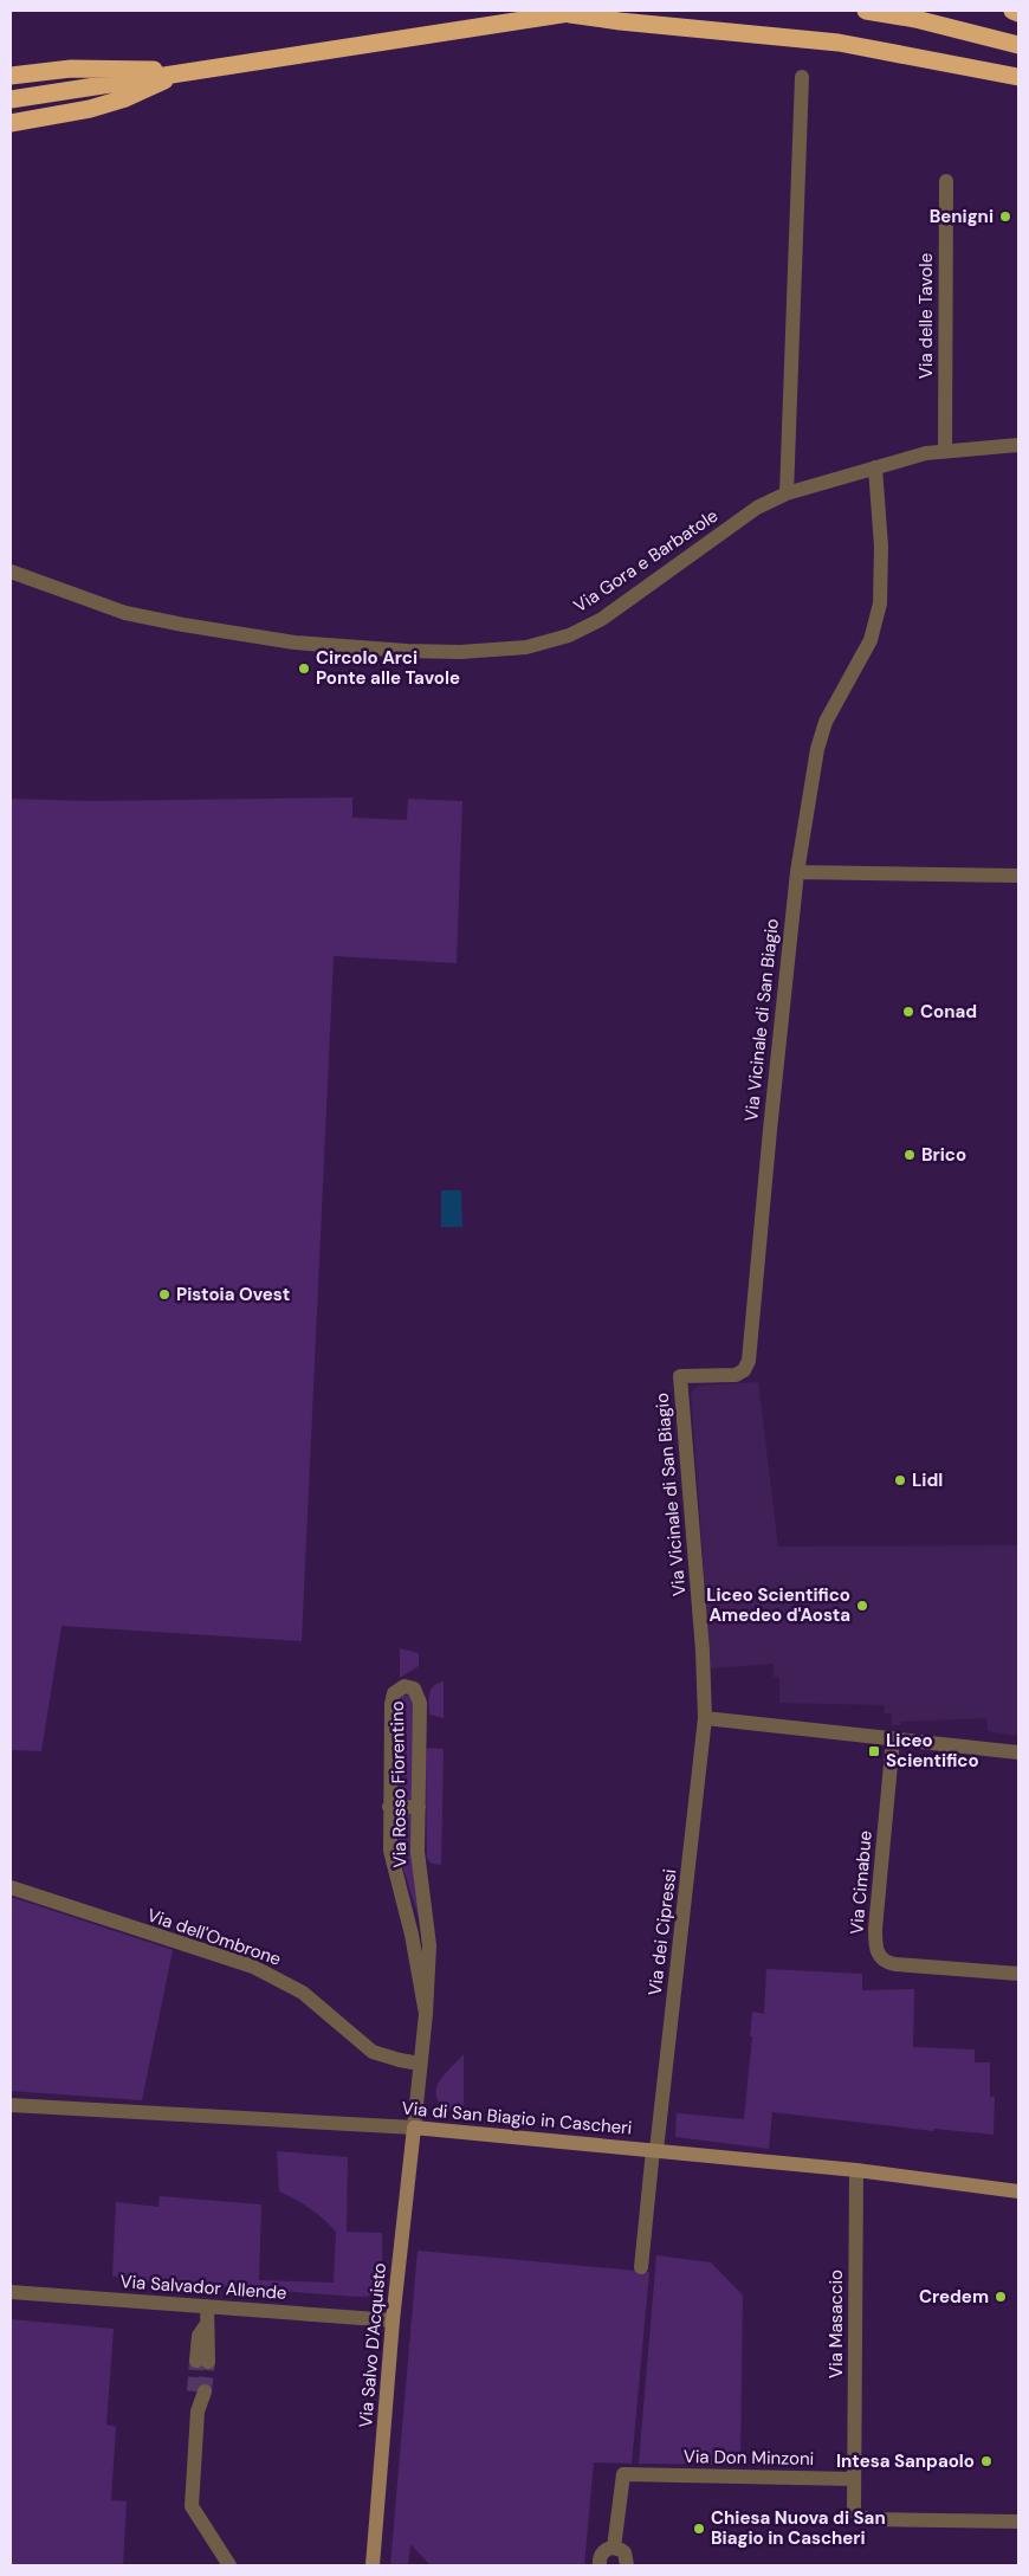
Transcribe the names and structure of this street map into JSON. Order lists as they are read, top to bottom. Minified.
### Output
{"streets":{"street":["Via delle Tavole","Via Gora e Barbatole","Via Vicinale di San Biagio","Via Rosso Fiorentino","Via Cimabue","Via dei Cipressi","Via dell'Ombrone","Via di San Biagio in Cascheri","Via Salvador Allende","Via Masaccio","Via Salvo D'Acquisto","Via Don Minzoni"]},"crossings":[["Via delle Tavole","Via Gora e Barbatole"],["Via Gora e Barbatole","Via Vicinale di San Biagio"],["Via Vicinale di San Biagio","Via dei Cipressi"],["Via Rosso Fiorentino","Via dell'Ombrone"],["Via Rosso Fiorentino","Via di San Biagio in Cascheri"],["Via Rosso Fiorentino","Via Salvo D'Acquisto"],["Via dei Cipressi","Via di San Biagio in Cascheri"],["Via di San Biagio in Cascheri","Via Masaccio"],["Via di San Biagio in Cascheri","Via Salvo D'Acquisto"],["Via Salvador Allende","Via Salvo D'Acquisto"],["Via Masaccio","Via Don Minzoni"]],"places":{"other":["Benigni","Circolo Arci Ponte alle Tavole","Conad","Brico","Pistoia Ovest","Lidl","Liceo Scientifico Amedeo d'Aosta","Credem","Intesa Sanpaolo","Chiesa Nuova di San Biagio in Cascheri"],"transit":["Liceo Scientifico"]}}
